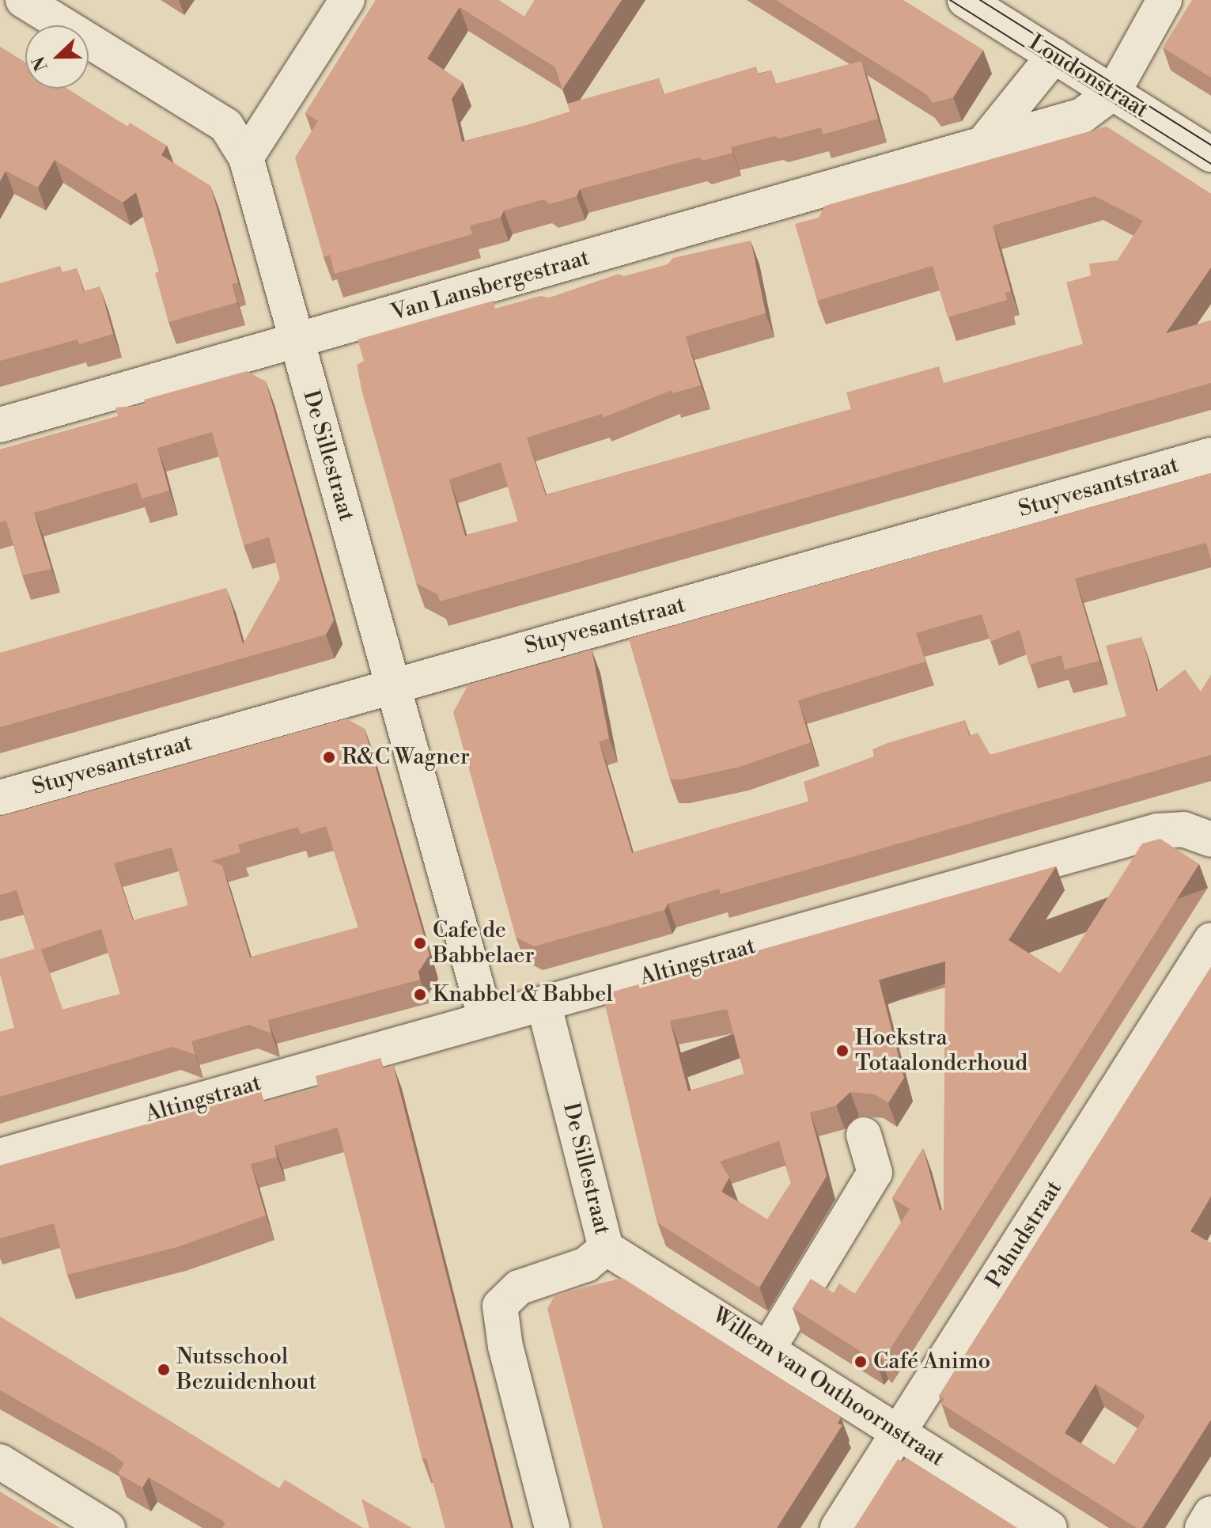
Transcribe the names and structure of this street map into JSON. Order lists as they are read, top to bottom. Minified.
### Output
{"streets":{"street":["Loudonstraat","Van Lansbergestraat","De Sillestraat","Stuyvesantstraat","Altingstraat","Pahudstraat","Willem van Outhoornstraat"]},"crossings":[["Loudonstraat","Van Lansbergestraat"],["Van Lansbergestraat","De Sillestraat"],["De Sillestraat","Stuyvesantstraat"],["De Sillestraat","Altingstraat"],["De Sillestraat","Willem van Outhoornstraat"],["Pahudstraat","Willem van Outhoornstraat"]],"places":["R&C Wagner","Cafe de Babbelaer","Knabbel & Babbel","Hoekstra Totaalonderhoud","Café Animo","Nutsschool Bezuidenhout"],"north":"left"}
